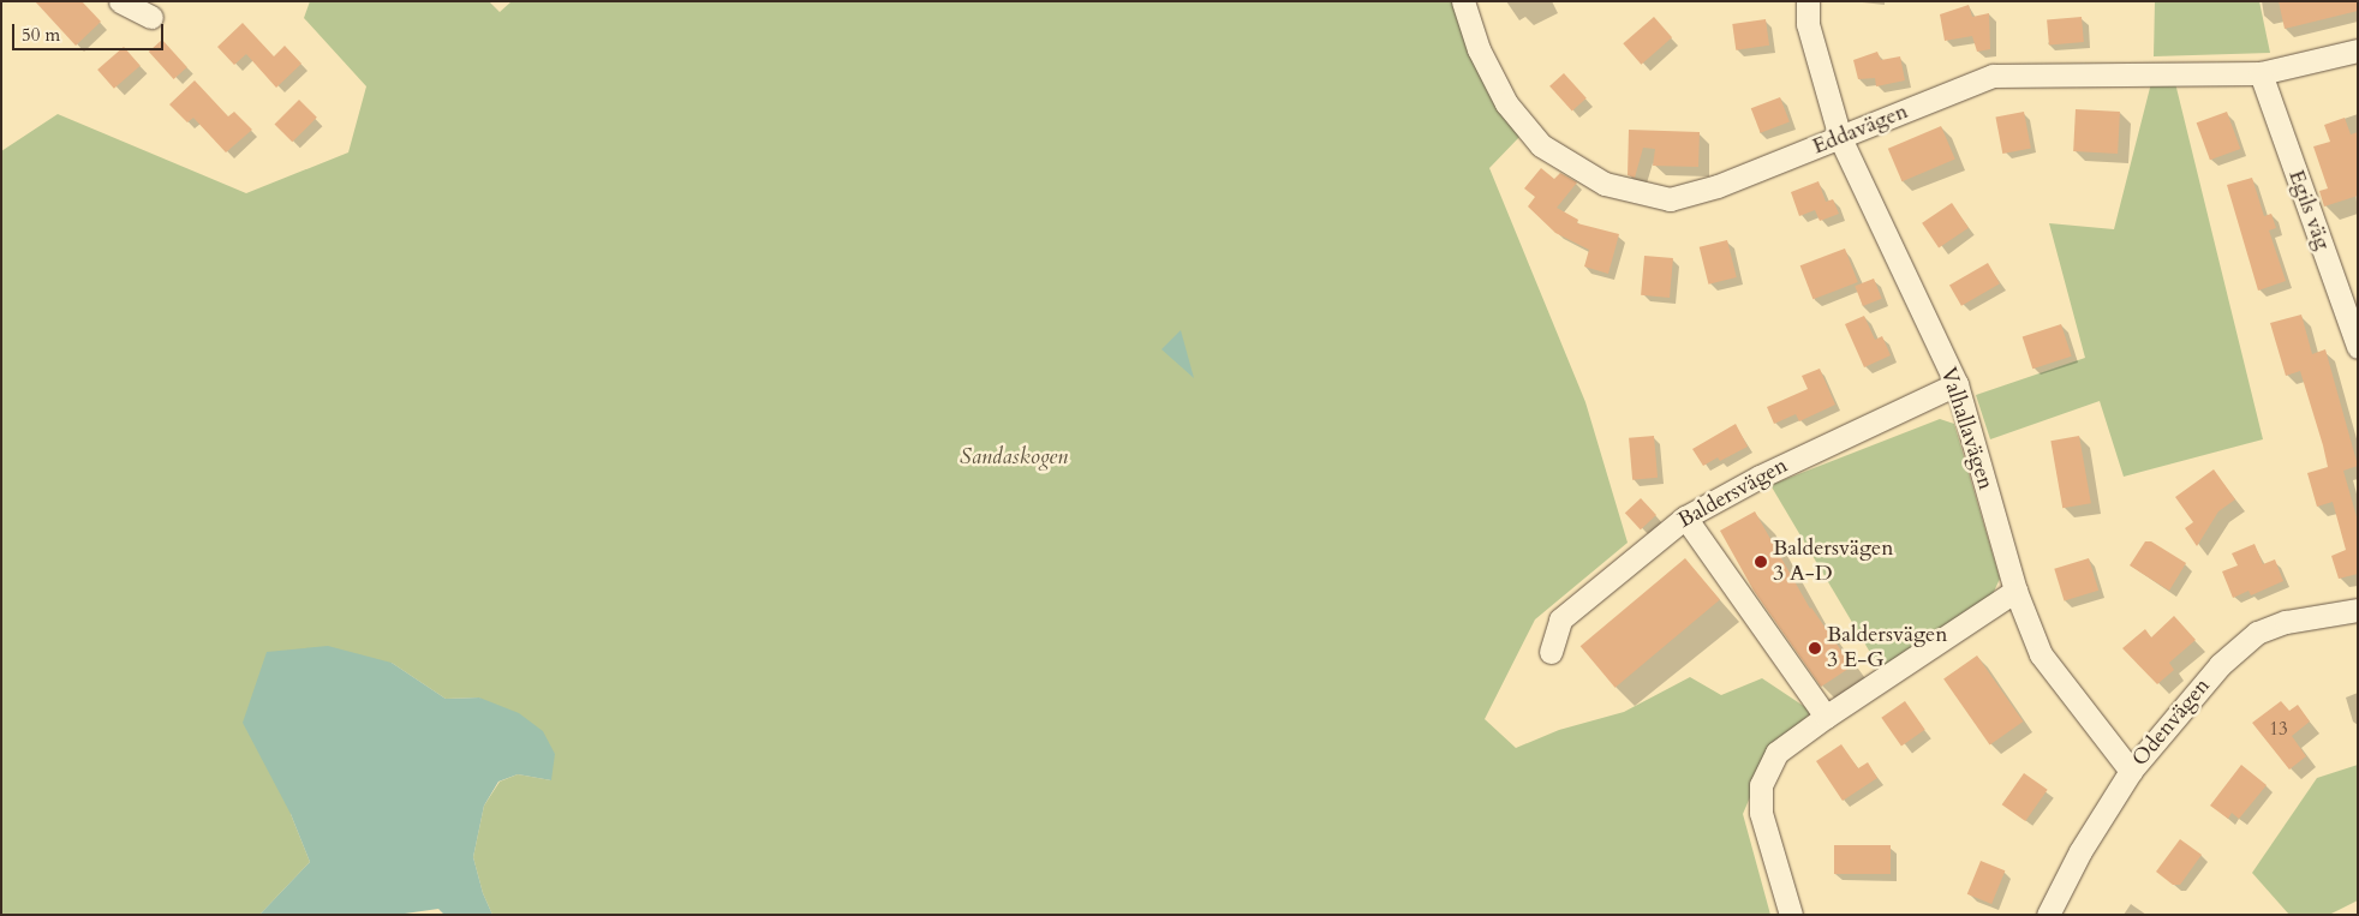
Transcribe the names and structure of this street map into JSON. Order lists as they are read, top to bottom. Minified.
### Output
{"streets":{"street":["Eddavägen","Egils väg","Valhallavägen","Baldersvägen","Odenvägen"]},"crossings":[["Eddavägen","Egils väg"],["Eddavägen","Valhallavägen"],["Valhallavägen","Baldersvägen"],["Valhallavägen","Odenvägen"]],"parks":["Sandaskogen"],"places":["Baldersvägen 3 A-D","Baldersvägen 3 E-G"],"house_numbers":["13"],"scale_bar":"50 m"}
